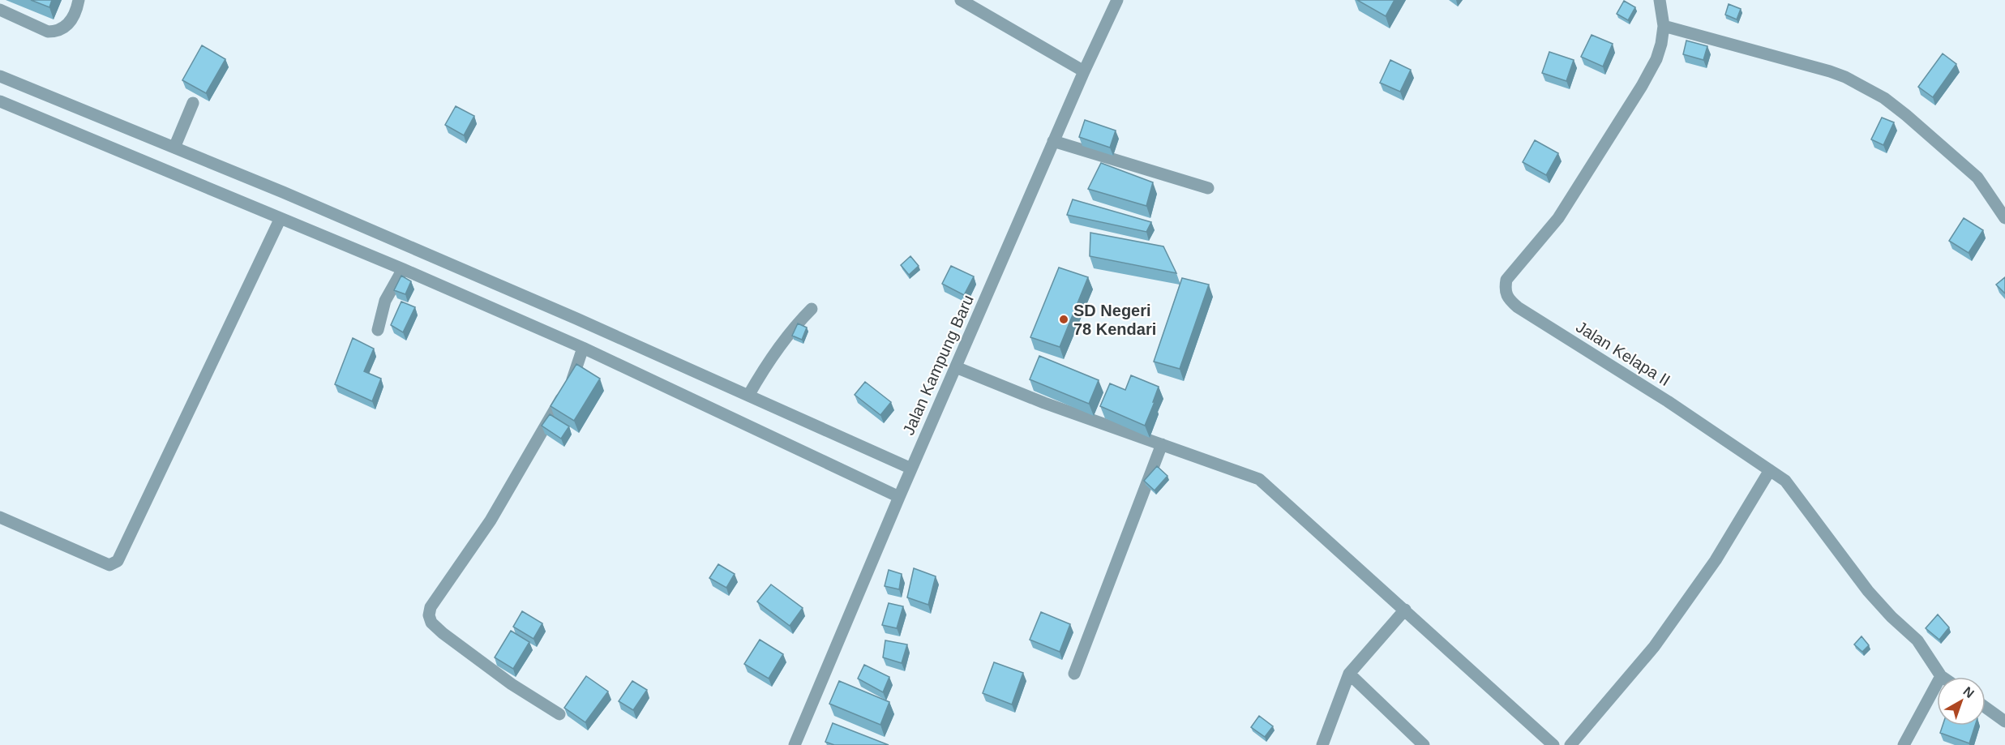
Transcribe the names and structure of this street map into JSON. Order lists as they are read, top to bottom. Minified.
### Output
{"streets":{"street":["Jalan Kelapa II","Jalan Kampung Baru"]},"places":["SD Negeri 78 Kendari"],"north":"top right"}
